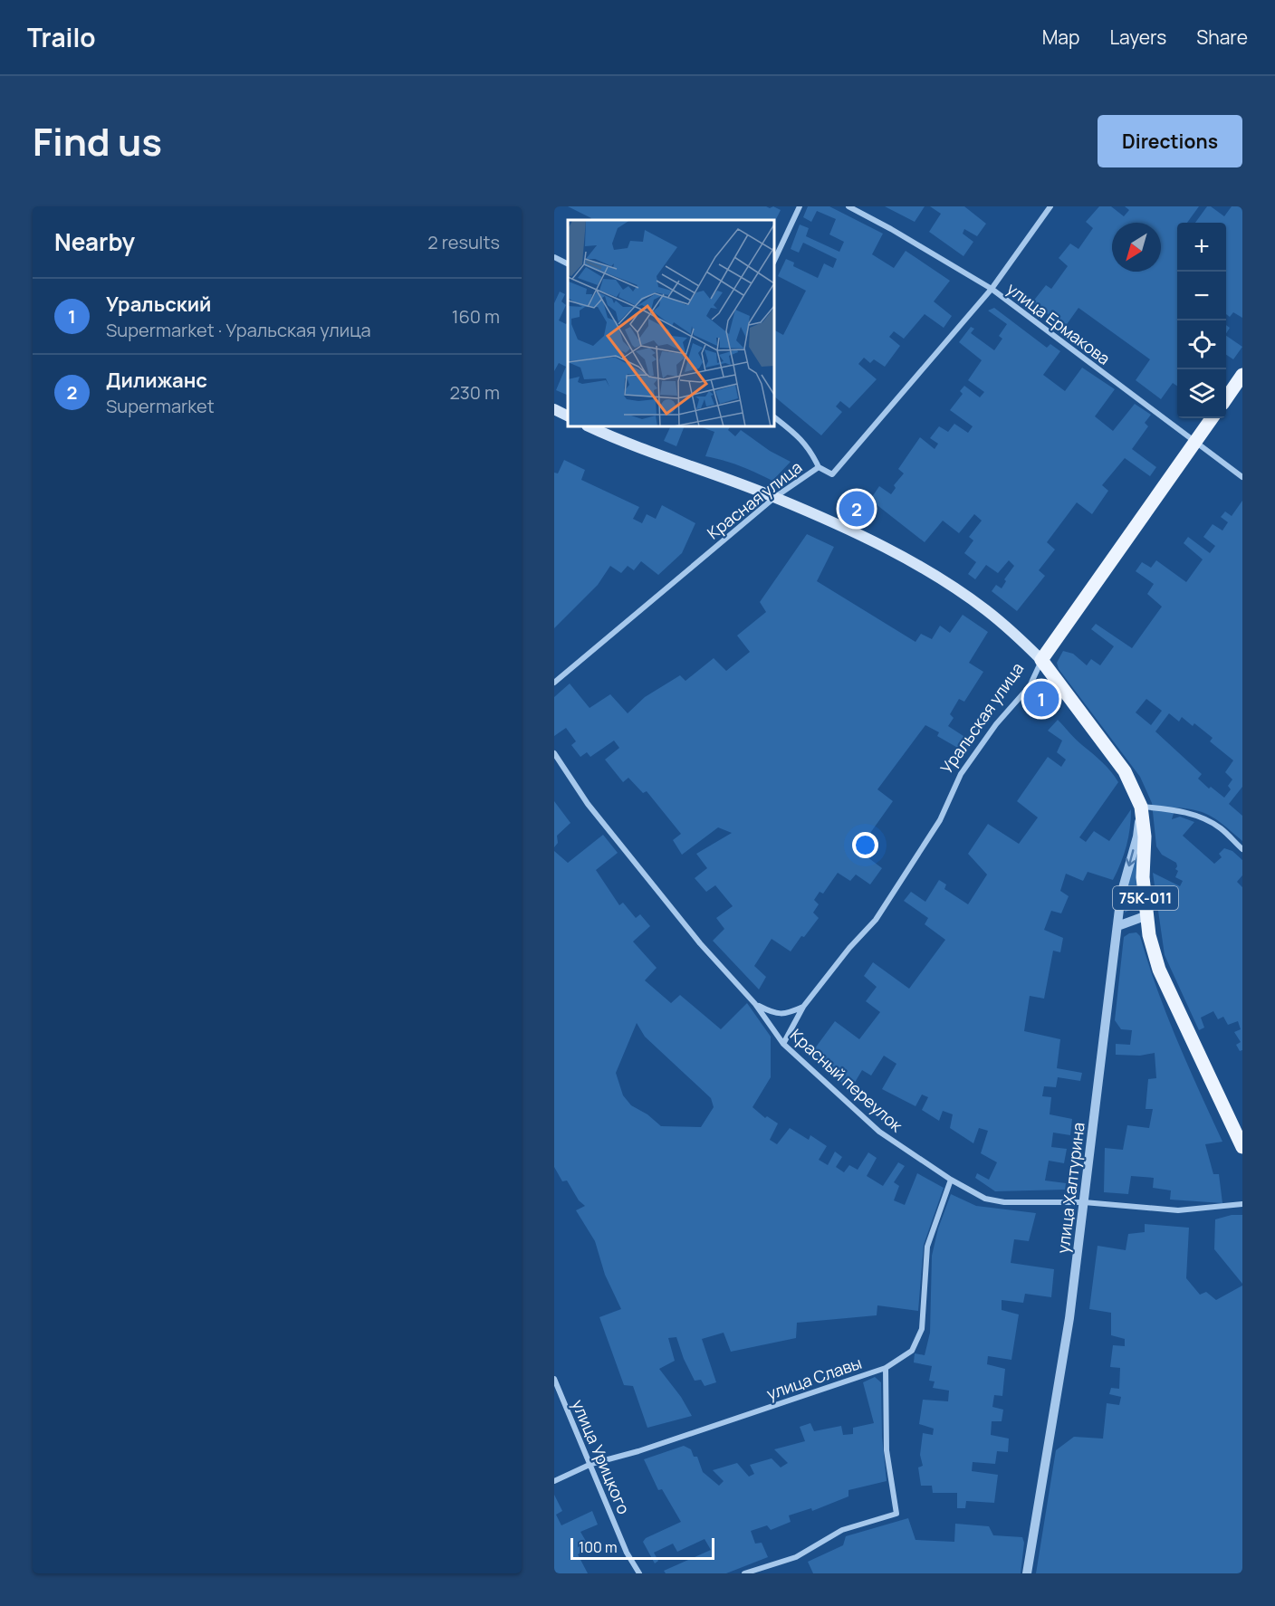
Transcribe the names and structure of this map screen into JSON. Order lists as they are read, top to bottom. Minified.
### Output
{"streets":{"main road":["Уральская улица","75К-011"],"street":["улица Ермакова","Красная улица","Красный переулок","улица Халтурина","улица Славы","улица Урицкого"]},"crossings":[["улица Ермакова","Красная улица"],["улица Ермакова","Уральская улица"],["Уральская улица","75К-011"],["Уральская улица","Красный переулок"],["75К-011","улица Халтурина"],["Красный переулок","улица Халтурина"],["Красный переулок","улица Славы"],["улица Славы","улица Урицкого"]],"scale_bar":"100 m","north":"bottom left","page":{"header":"Trailo","nav":["Map","Layers","Share"],"title":"Find us","buttons":"Directions","heading":["Nearby","2 results"],"map_buttons":["+","−"],"list":[{"mark":"1","name":"Уральский","note":"Supermarket · Уральская улица","value":"160 m"},{"mark":"2","name":"Дилижанс","note":"Supermarket","value":"230 m"}],"pins":["2","1"],"scale":"100 m"}}
